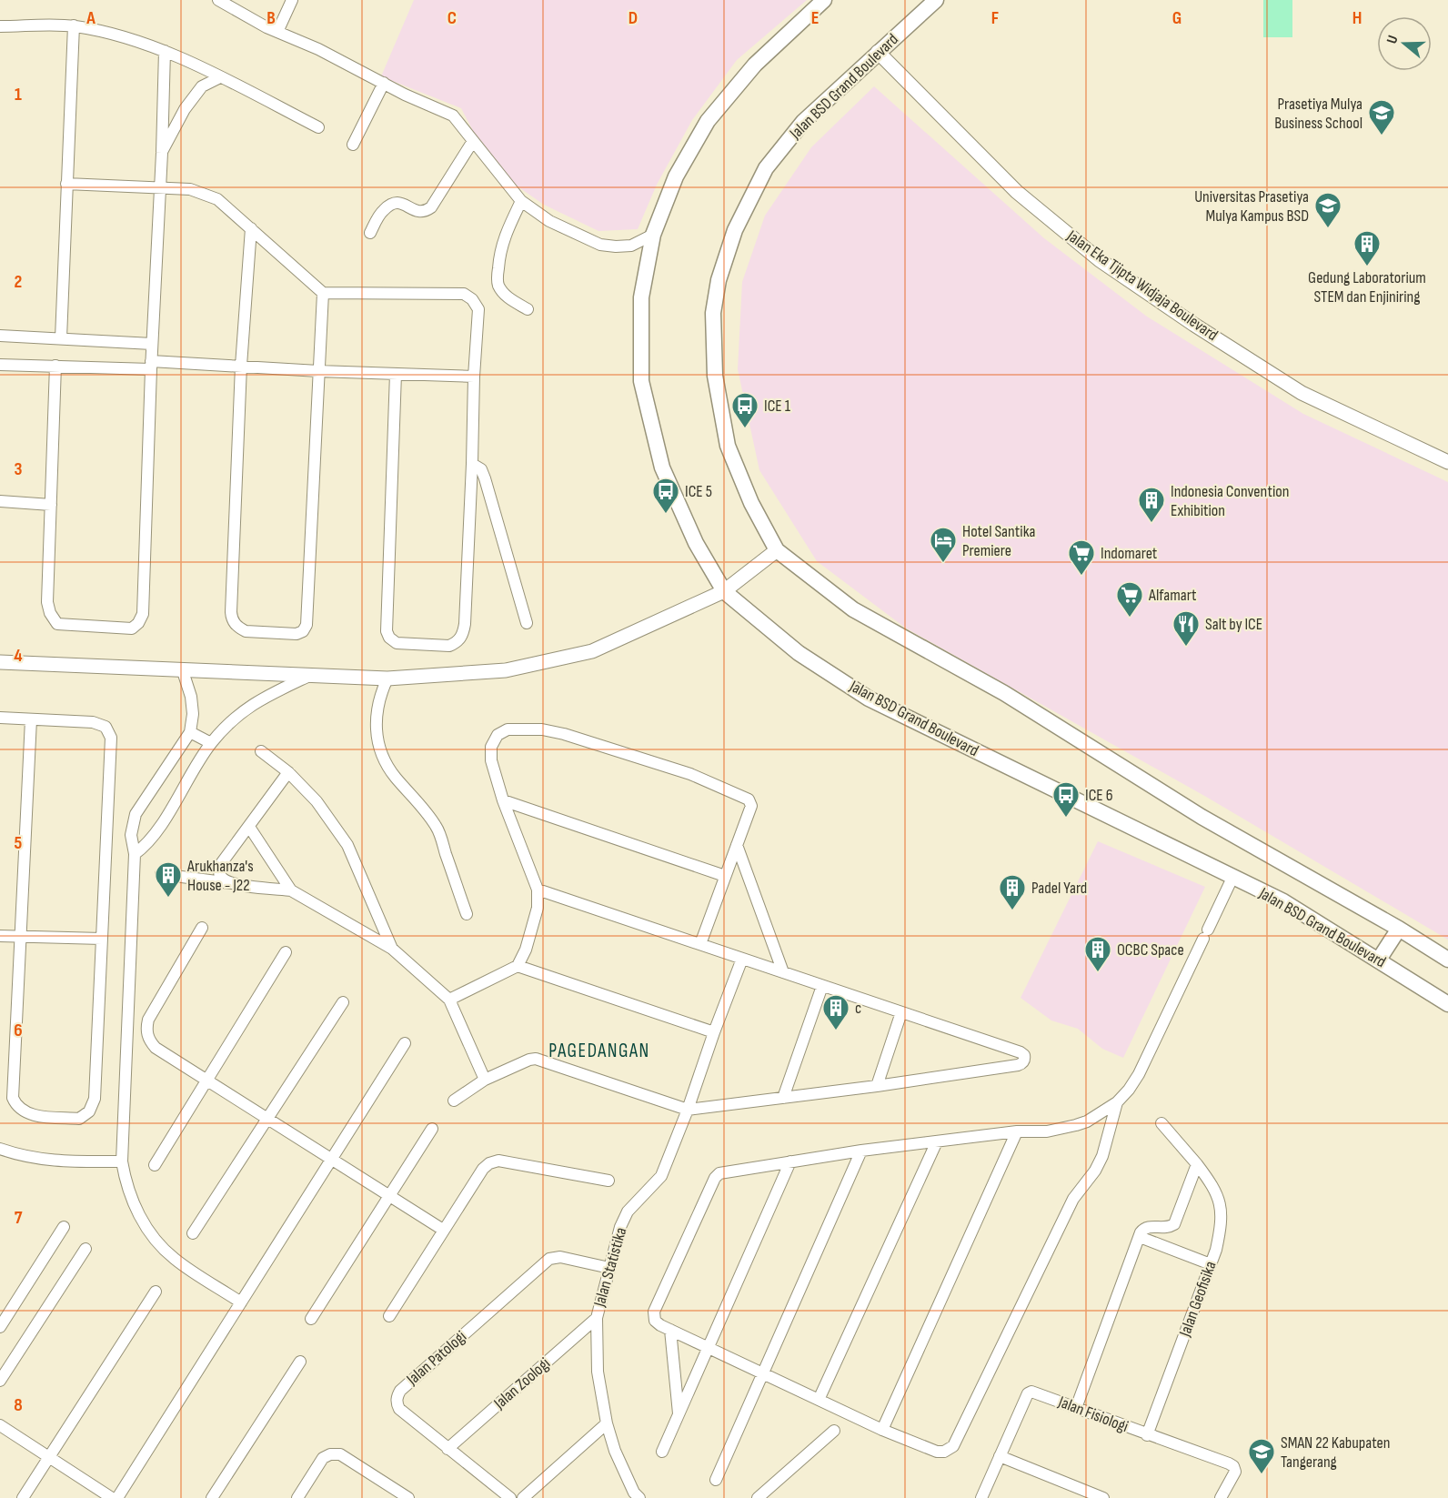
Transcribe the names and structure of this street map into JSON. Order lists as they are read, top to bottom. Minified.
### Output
{"streets":{"main road":["Jalan BSD Grand Boulevard"],"street":["Jalan Eka Tjipta Widjaja Boulevard","Jalan Statistika","Jalan Geofisika","Jalan Patologi","Jalan Zoologi","Jalan Fisiologi"]},"crossings":[["Jalan BSD Grand Boulevard","Jalan Eka Tjipta Widjaja Boulevard"],["Jalan Statistika","Jalan Patologi"],["Jalan Statistika","Jalan Zoologi"],["Jalan Geofisika","Jalan Fisiologi"],["Jalan Patologi","Jalan Zoologi"]],"districts":["PAGEDANGAN"],"places":{"school or university":["Prasetiya Mulya Business School","Universitas Prasetiya Mulya Kampus BSD","SMAN 22 Kabupaten Tangerang"],"building":["Gedung Laboratorium STEM dan Enjiniring","Indonesia Convention Exhibition","Arukhanza's House - J22","Padel Yard","OCBC Space","c"],"bus stop":["ICE 1","ICE 5","ICE 6"],"hotel":["Hotel Santika Premiere"],"supermarket":["Indomaret","Alfamart"],"restaurant":["Salt by ICE"]},"north":"left","grid":{"columns":["A","B","C","D","E","F","G","H"],"rows":["1","2","3","4","5","6","7","8"]}}
